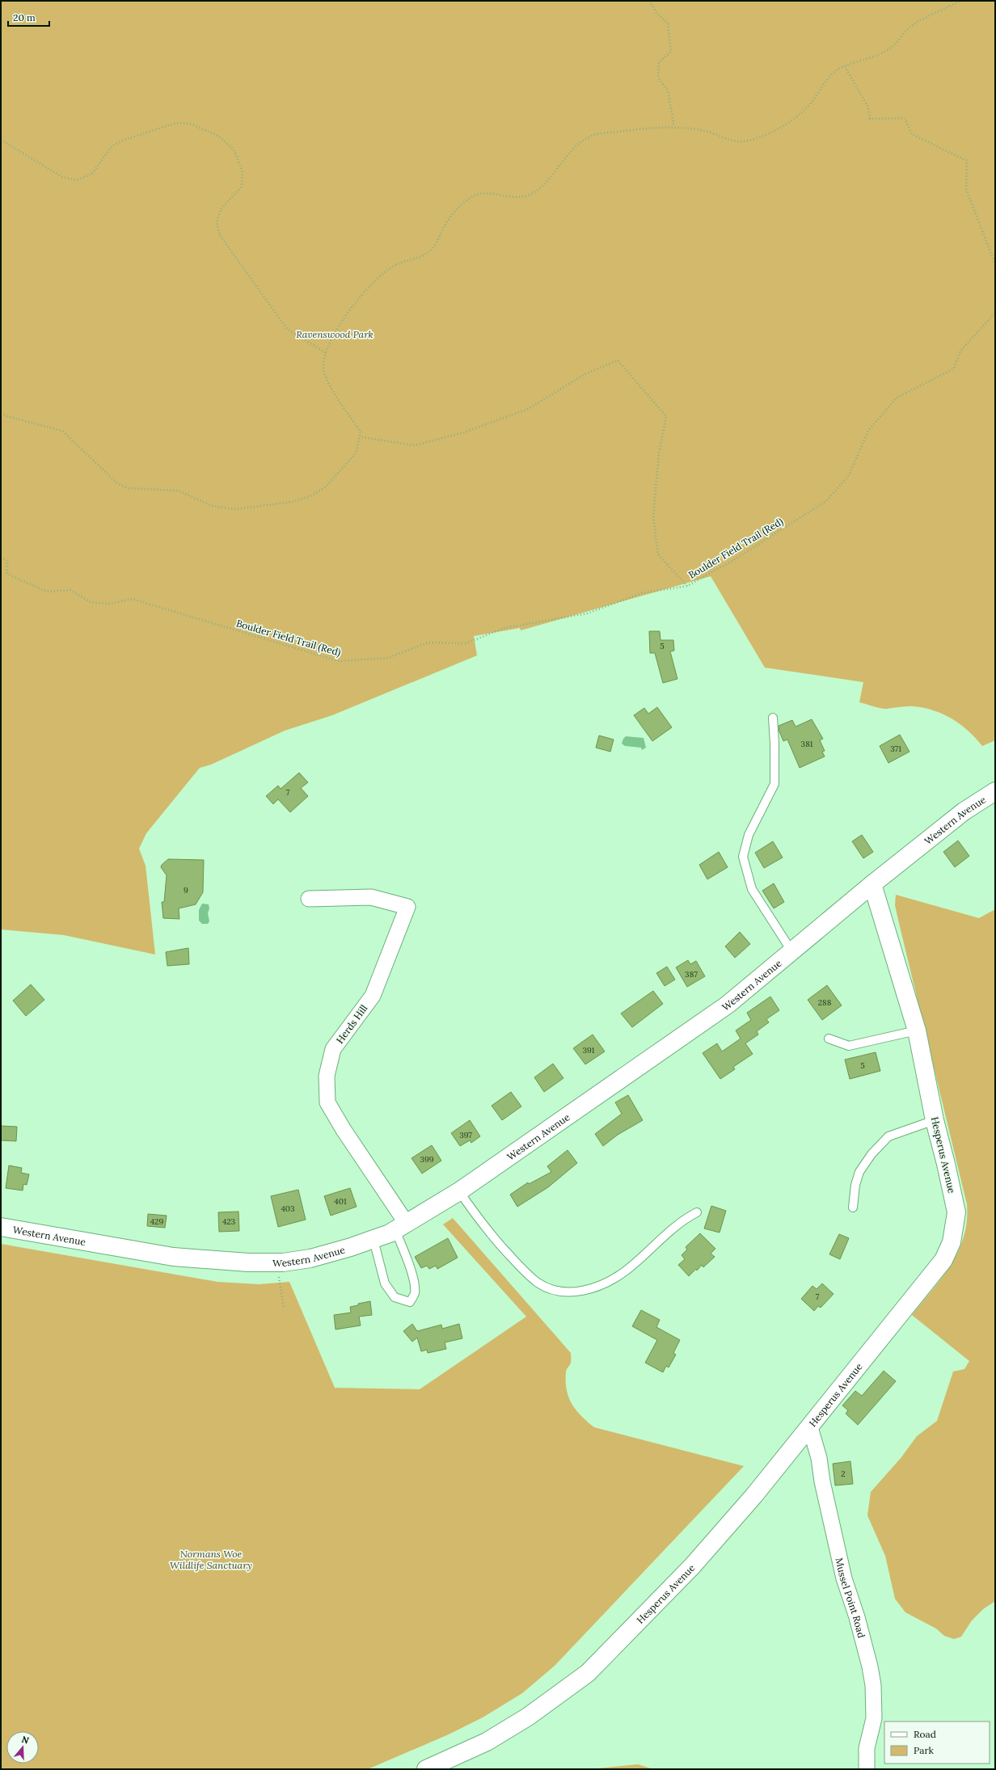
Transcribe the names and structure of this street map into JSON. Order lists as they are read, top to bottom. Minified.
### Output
{"streets":{"main road":["Western Avenue","Hesperus Avenue"],"street":["Herds Hill","Mussel Point Road"],"path":["Boulder Field Trail (Red)"]},"crossings":[["Western Avenue","Herds Hill"],["Western Avenue","Hesperus Avenue"],["Hesperus Avenue","Mussel Point Road"]],"parks":["Ravenswood Park","Normans Woe Wildlife Sanctuary"],"house_numbers":["5","381","371","7","9","387","288","391","5","397","399","401","403","429","423","7","2"],"legend":["Road","Park"],"scale_bar":"20 m","north":"top"}
